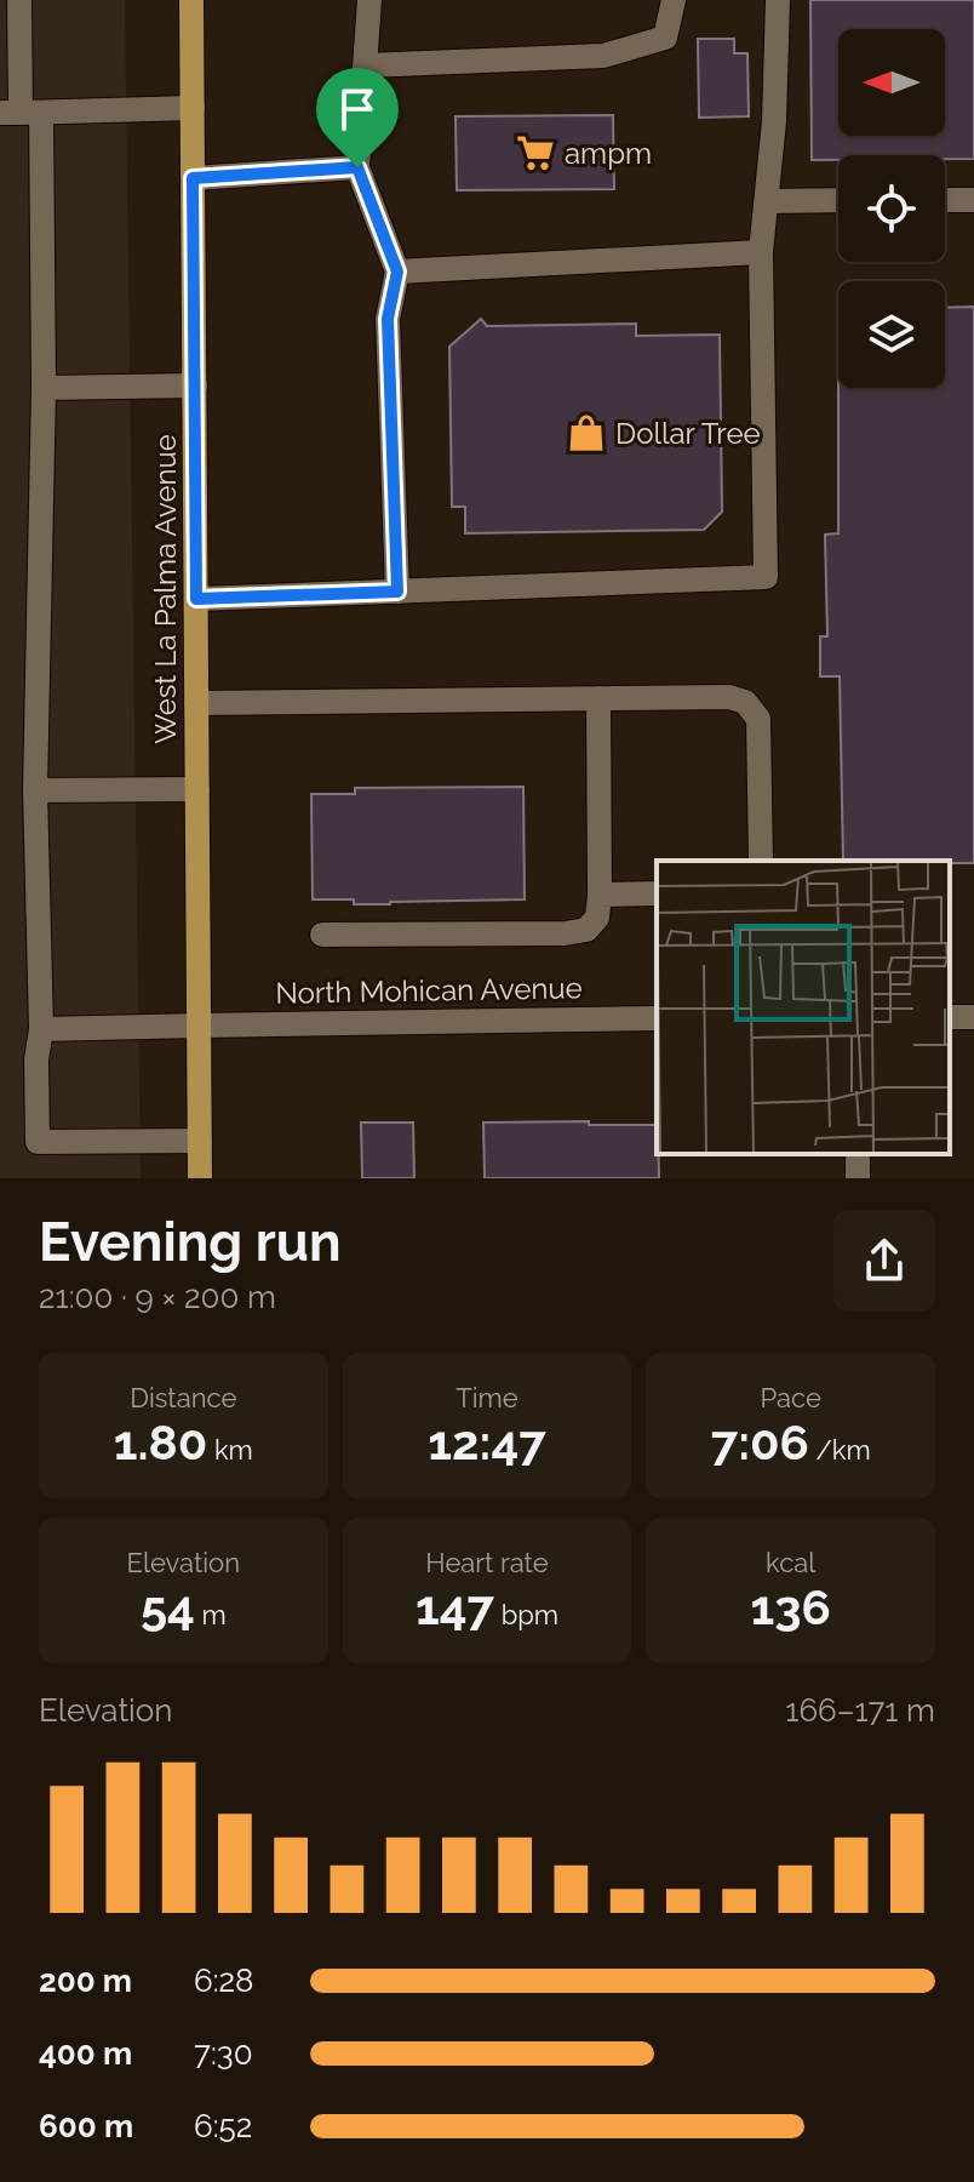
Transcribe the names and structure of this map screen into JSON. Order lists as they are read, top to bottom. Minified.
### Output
{"streets":{"main road":["West La Palma Avenue"],"street":["North Mohican Avenue"]},"crossings":[["West La Palma Avenue","North Mohican Avenue"]],"places":{"supermarket":["ampm"],"shop":["Dollar Tree"]},"north":"left","page":{"heading":["Evening run","21:00 · 9 × 200 m"],"stats":[["Distance","1.80 km"],["Time","12:47"],["Pace","7:06 /km"],["Elevation","54 m"],["Heart rate","147 bpm"],["kcal","136"]],"chart":["Elevation","166–171 m"],"list":[{"name":"200 m","note":"6:28"},{"name":"400 m","note":"7:30"},{"name":"600 m","note":"6:52"}]}}
